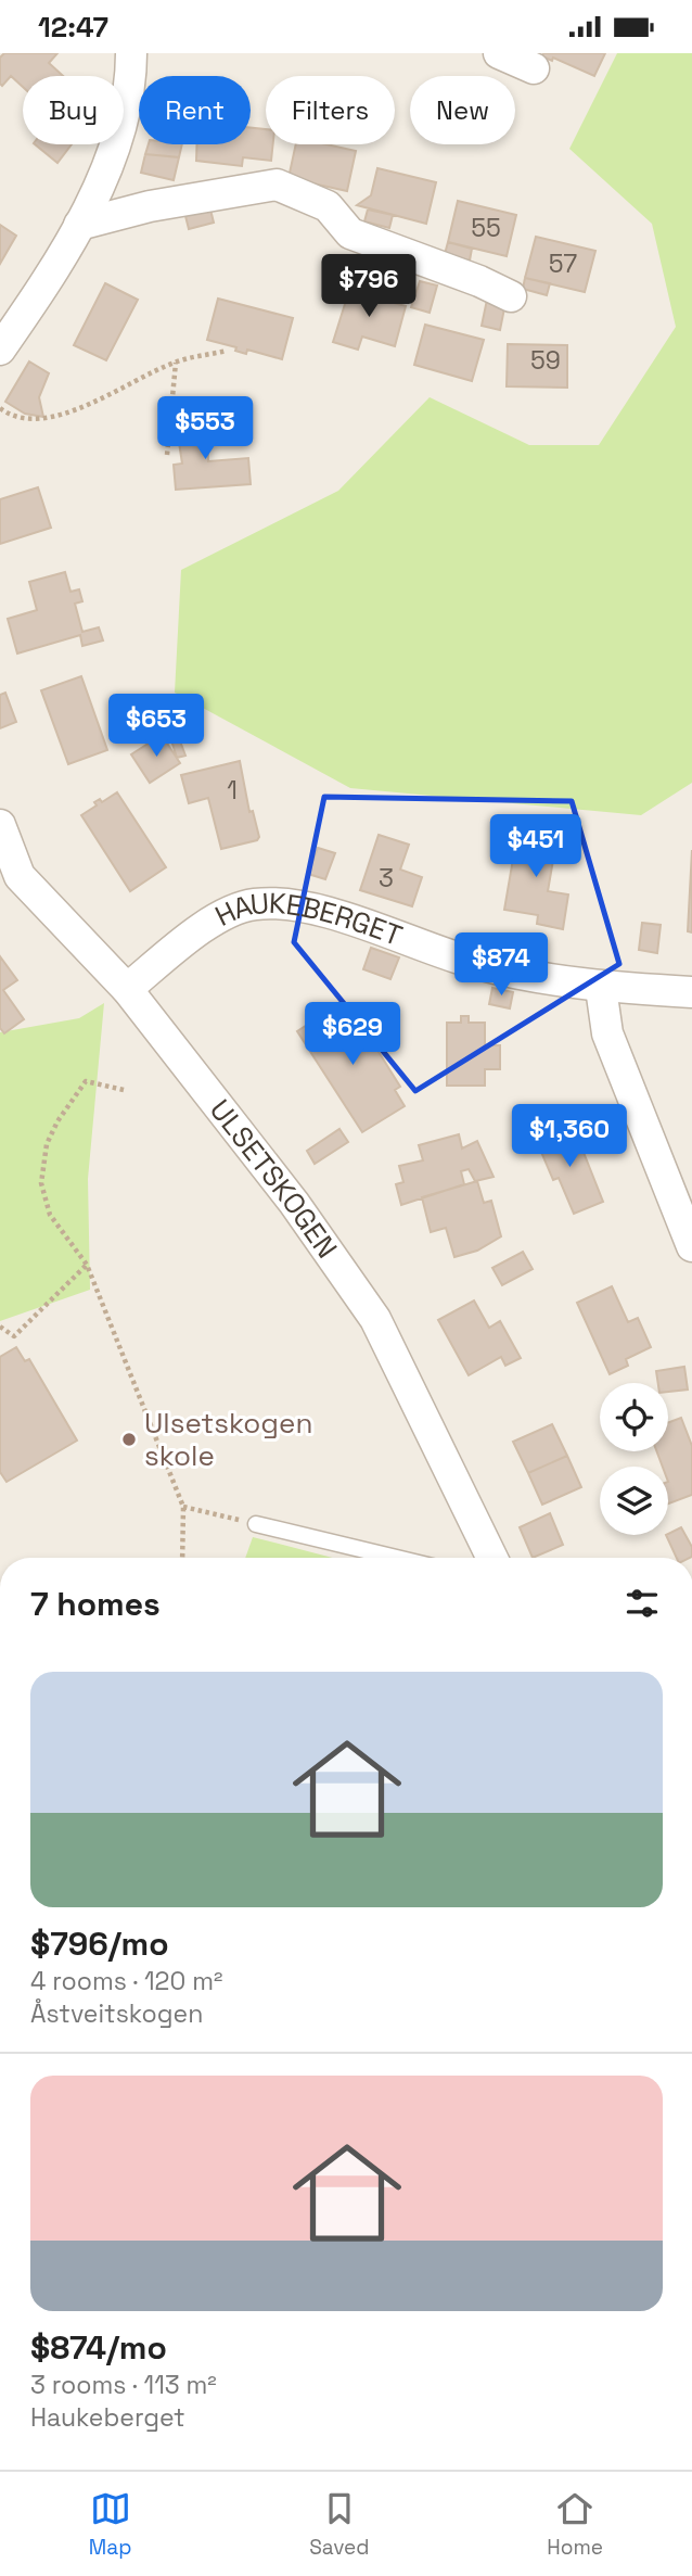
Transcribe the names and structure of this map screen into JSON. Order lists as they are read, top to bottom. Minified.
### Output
{"streets":{"street":["HAUKEBERGET","ULSETSKOGEN"]},"crossings":[["HAUKEBERGET","ULSETSKOGEN"]],"places":["Ulsetskogen skole"],"house_numbers":["55","57","59","1","3"],"page":{"status":"12:47","chip":["Buy","Rent","Filters","New"],"price":["$796","$553","$653","$451","$874","$629","$1,360"],"heading":"7 homes","list":[{"name":"$796/mo","note":"4 rooms · 120 m² · Åstveitskogen"},{"name":"$874/mo","note":"3 rooms · 113 m² · Haukeberget"}],"tabs":["Map","Saved","Home"]}}
